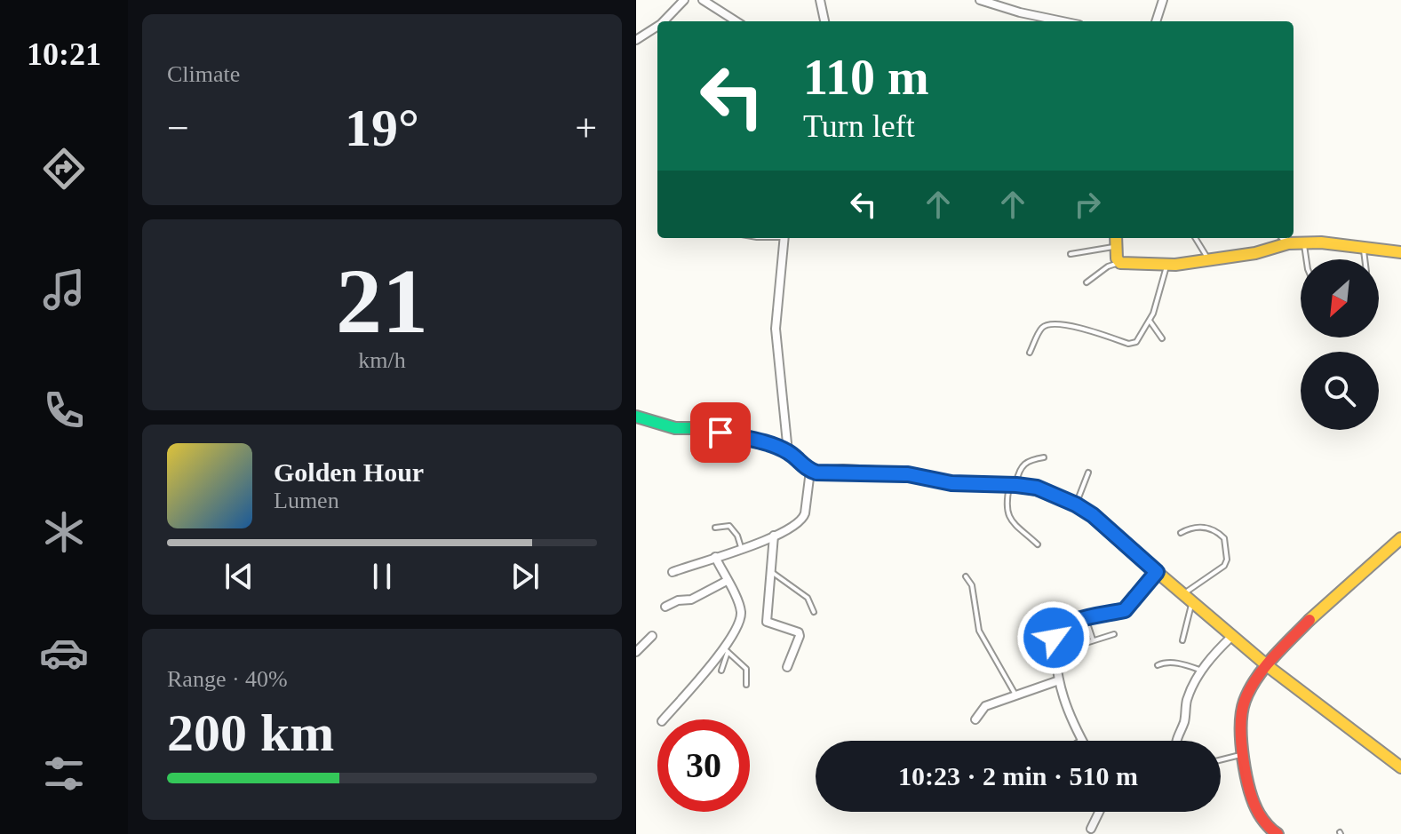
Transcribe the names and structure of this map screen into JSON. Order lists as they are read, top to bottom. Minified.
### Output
{"north":"bottom left","page":{"tabs":"10:21","tile":["Climate",["21","km/h"],["Range · 40%","200 km"]],"turn":["110 m","Turn left"],"heat":["−","19°","+"],"song":["Golden Hour","Lumen"],"limit":"30","trip":"10:23 · 2 min · 510 m"}}
